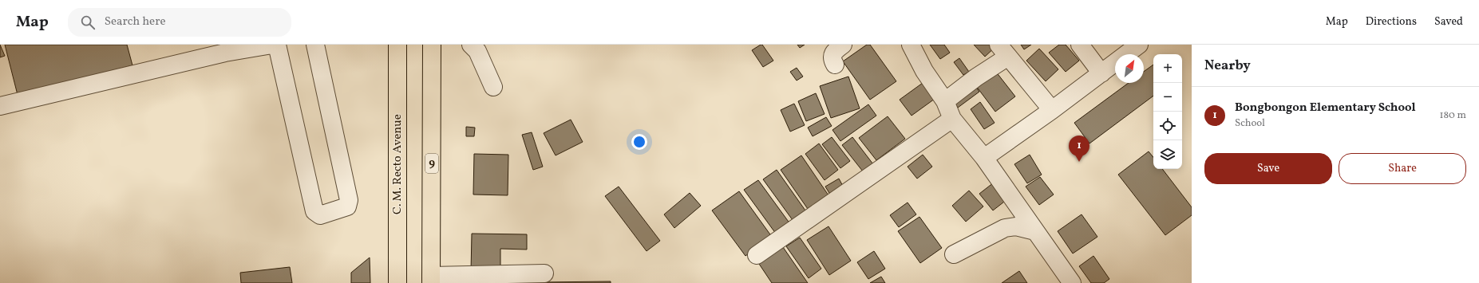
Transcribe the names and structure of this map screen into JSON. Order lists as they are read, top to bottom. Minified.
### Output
{"streets":{"highway":["9","C. M. Recto Avenue"]},"north":"top right","page":{"header":"Map","search":"Search here","nav":["Map","Directions","Saved"],"heading":"Nearby","map_buttons":["+","−"],"list":[{"mark":"1","name":"Bongbongon Elementary School","note":"School","value":"180 m"}],"pins":"1","buttons":["Save","Share"]}}
